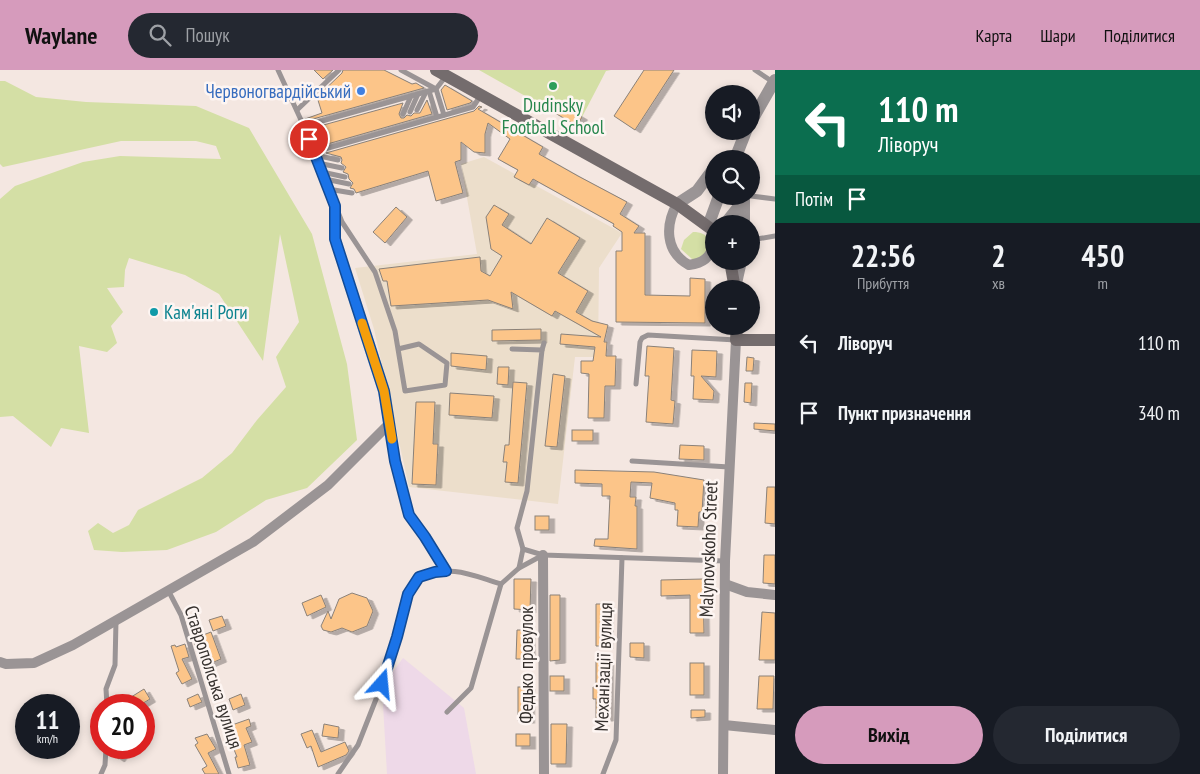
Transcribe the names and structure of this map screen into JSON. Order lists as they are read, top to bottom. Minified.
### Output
{"streets":{"main road":["Malynovskoho Street"],"street":["Федько провулок"],"lane":["Механізації вулиця","Ставрополська вулиця"]},"places":["Dudinsky Football School","Червоногвардійський","Кам'яні Роги"],"page":{"header":"Waylane","search":"Пошук","nav":["Карта","Шари","Поділитися"],"turn":["110 m","Ліворуч"],"map_buttons":["+","−"],"then":"Потім","eta":["22:56","Прибуття","2","хв","450","m"],"list":[{"name":"Ліворуч","value":"110 m"},{"name":"Пункт призначення","value":"340 m"}],"speed":"11 km/h","limit":"20","buttons":["Вихід","Поділитися"]}}
